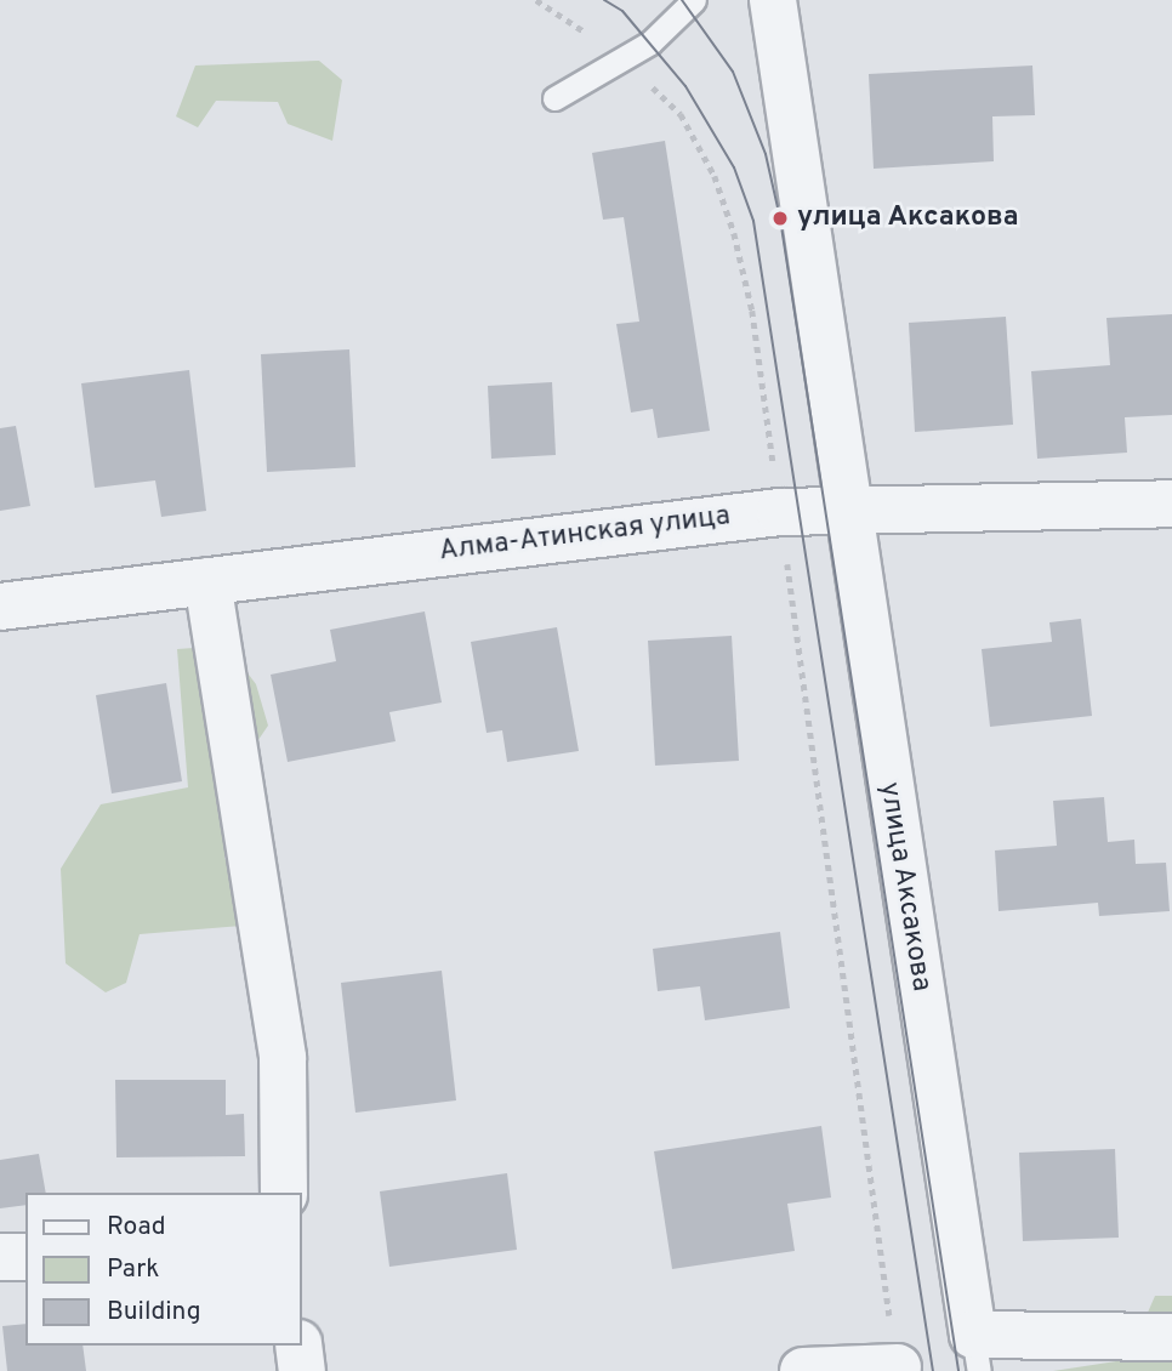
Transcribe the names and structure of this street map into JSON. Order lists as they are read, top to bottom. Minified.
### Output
{"streets":{"street":["Алма-Атинская улица","улица Аксакова"]},"crossings":[["Алма-Атинская улица","улица Аксакова"]],"places":["улица Аксакова"],"legend":["Road","Park","Building"]}
